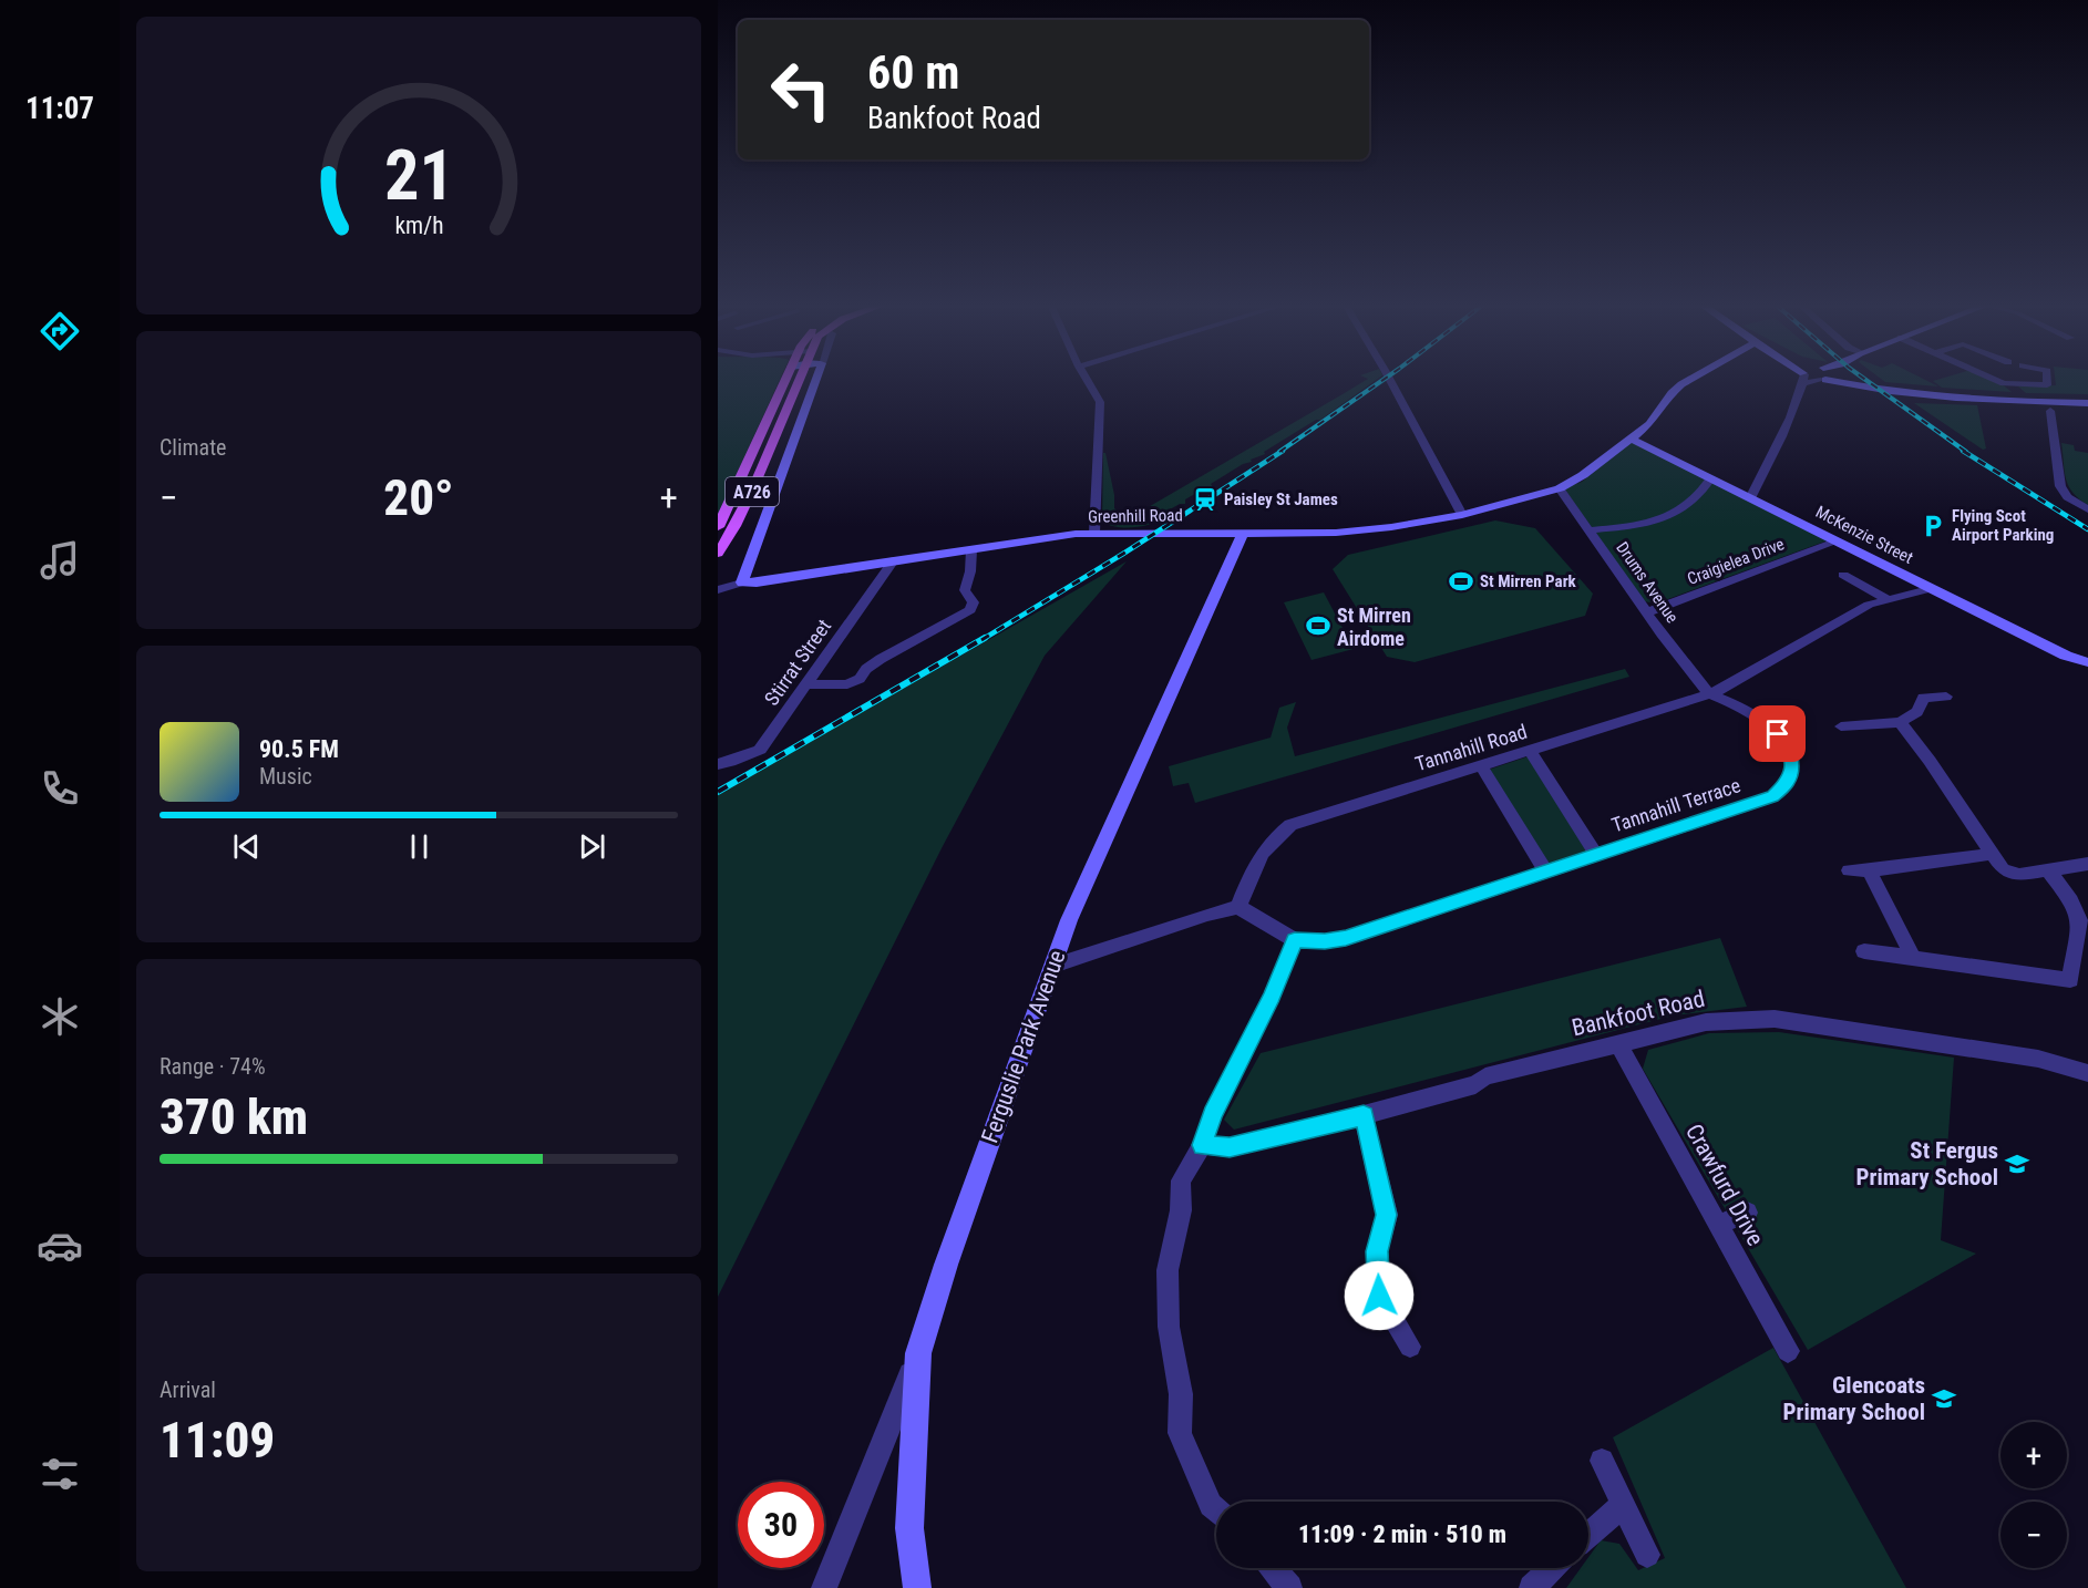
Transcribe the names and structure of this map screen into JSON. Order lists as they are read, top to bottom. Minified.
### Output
{"streets":{"main road":["A726"],"street":["Greenhill Road","McKenzie Street","Craigielea Drive","Drums Avenue","Stirrat Street","Tannahill Road","Tannahill Terrace","Bankfoot Road","Ferguslie Park Avenue","Crawfurd Drive"]},"crossings":[["Greenhill Road","McKenzie Street"],["Greenhill Road","Drums Avenue"],["Greenhill Road","Stirrat Street"],["Greenhill Road","Ferguslie Park Avenue"],["McKenzie Street","Craigielea Drive"],["McKenzie Street","Tannahill Road"],["Craigielea Drive","Drums Avenue"],["Drums Avenue","Tannahill Road"],["Drums Avenue","Tannahill Terrace"],["Tannahill Road","Tannahill Terrace"],["Bankfoot Road","Crawfurd Drive"]],"places":{"station":["Paisley St James"],"parking":["Flying Scot Airport Parking"],"sports":["St Mirren Park","St Mirren Airdome"],"school or university":["St Fergus Primary School","Glencoats Primary School"]},"page":{"tabs":"11:07","turn":["60 m","Bankfoot Road"],"tile":["Climate",["Range · 74%","370 km"],["Arrival","11:09"]],"heat":["−","20°","+"],"song":["90.5 FM","Music"],"map_buttons":["+","−"],"limit":"30","trip":"11:09 · 2 min · 510 m","gauge":["21","km/h"]}}
